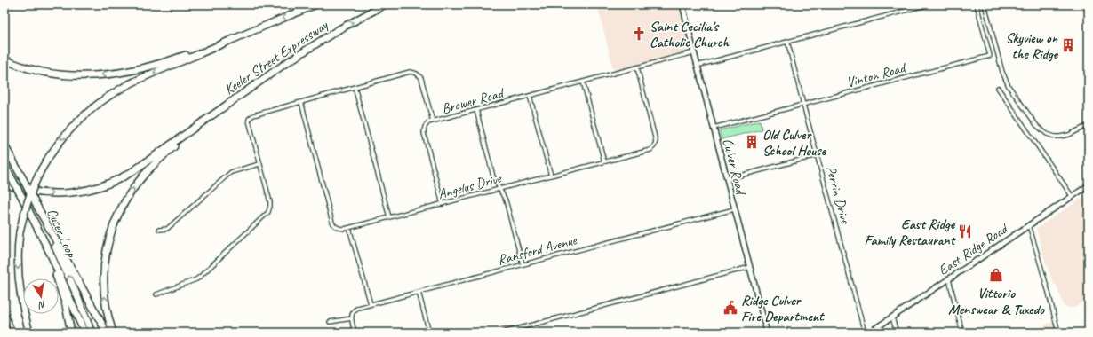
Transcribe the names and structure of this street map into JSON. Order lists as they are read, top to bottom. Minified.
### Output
{"streets":{"highway":["Keeler Street Expressway","Outer Loop"],"main road":["Culver Road","East Ridge Road"],"street":["Vinton Road","Brower Road","Angelus Drive","Perrin Drive","Ransford Avenue"]},"crossings":[["Vinton Road","Culver Road"],["Vinton Road","Perrin Drive"],["Brower Road","Culver Road"],["Brower Road","Angelus Drive"],["Culver Road","Ransford Avenue"]],"places":{"church":["Saint Cecilia's Catholic Church"],"building":["Skyview on the Ridge","Old Culver School House"],"restaurant":["East Ridge Family Restaurant"],"shop":["Vittorio Menswear & Tuxedo"],"public building":["Ridge Culver Fire Department"]},"north":"bottom"}
